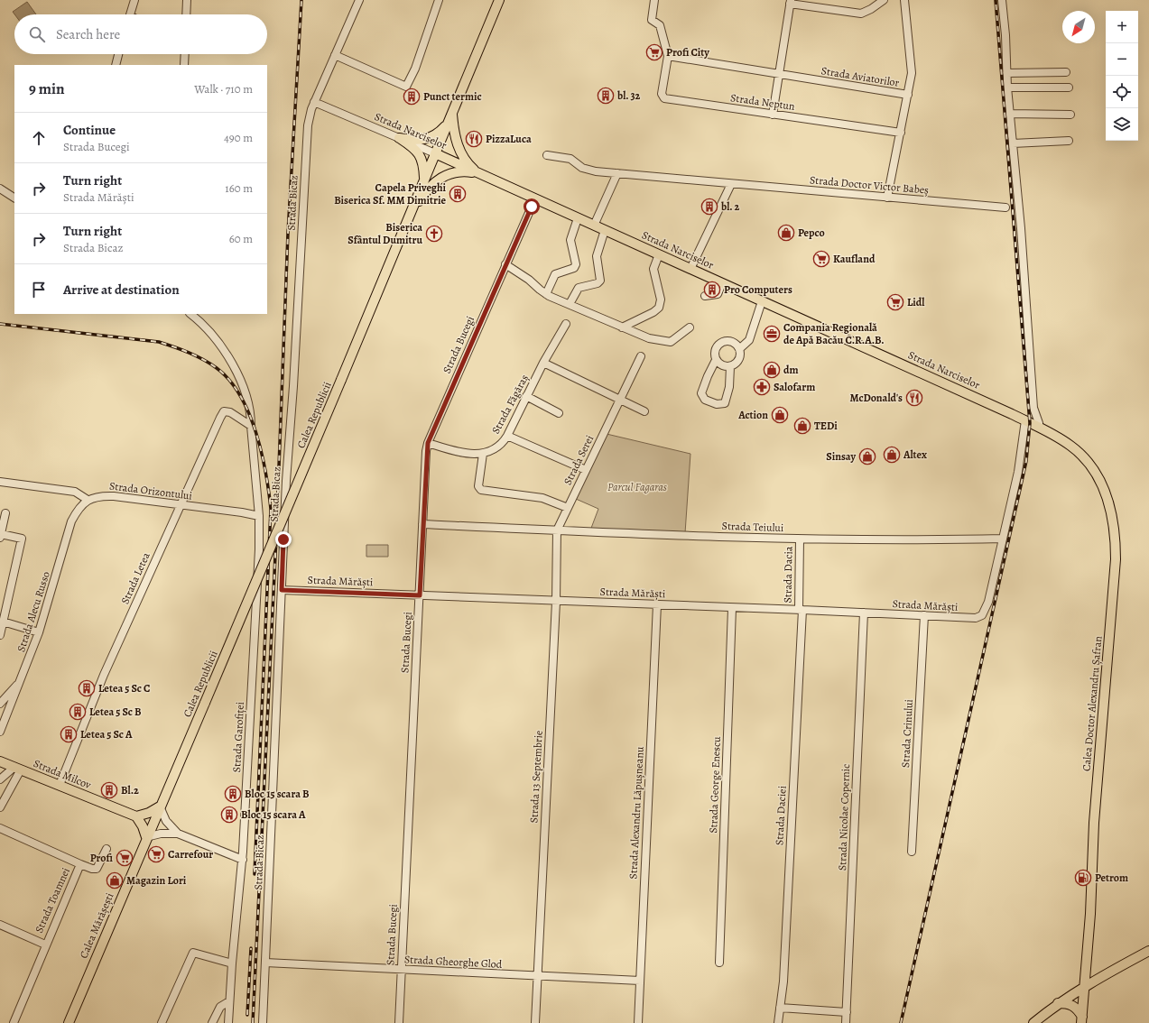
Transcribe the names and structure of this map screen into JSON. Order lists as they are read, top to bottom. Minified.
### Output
{"streets":{"main road":["Strada Narciselor","Calea Republicii","Calea Doctor Alexandru Șafran","Strada Milcov","Calea Mărășești"],"street":["Strada Aviatorilor","Strada Neptun","Strada Doctor Victor Babeș","Strada Bicaz","Strada Bucegi","Strada Făgăraș","Strada Serei","Strada Orizontului","Strada Teiului","Strada Dacia","Strada Letea","Strada Mărăști","Strada Alecu Russo","Strada Crinului","Strada Garofiței","Strada 13 Septembrie","Strada George Enescu","Strada Alexandru Lăpușneanu","Strada Daciei","Strada Nicolae Copernic","Strada Toamnei","Strada Gheorghe Glod"]},"crossings":[["Strada Aviatorilor","Strada Neptun"],["Strada Narciselor","Strada Bicaz"],["Strada Narciselor","Strada Bucegi"],["Strada Narciselor","Calea Republicii"],["Strada Narciselor","Calea Doctor Alexandru Șafran"],["Strada Bicaz","Strada Mărăști"],["Strada Bicaz","Strada Gheorghe Glod"],["Strada Bucegi","Strada Teiului"],["Strada Bucegi","Strada Mărăști"],["Strada Bucegi","Strada Gheorghe Glod"],["Calea Republicii","Calea Mărășești"],["Strada Serei","Strada Teiului"],["Strada Serei","Strada 13 Septembrie"],["Strada Orizontului","Strada Letea"],["Strada Orizontului","Strada Alecu Russo"],["Strada Orizontului","Strada Garofiței"],["Strada Teiului","Strada Dacia"],["Strada Teiului","Strada Mărăști"],["Strada Teiului","Strada 13 Septembrie"],["Strada Dacia","Strada Mărăști"],["Strada Dacia","Strada Daciei"],["Strada Letea","Strada Milcov"],["Strada Mărăști","Strada Crinului"],["Strada Mărăști","Strada 13 Septembrie"],["Strada Mărăști","Strada George Enescu"],["Strada Mărăști","Strada Alexandru Lăpușneanu"],["Strada Mărăști","Strada Daciei"],["Strada Mărăști","Strada Nicolae Copernic"],["Strada 13 Septembrie","Strada Gheorghe Glod"],["Strada Alexandru Lăpușneanu","Strada Gheorghe Glod"]],"parks":["Parcul Fagaras"],"places":{"supermarket":["Profi City","Kaufland","Lidl","Carrefour","Profi"],"building":["bl. 32","Punct termic","Capela Priveghi Biserica Sf. MM Dimitrie","bl. 2","Pro Computers","Letea 5 Sc C","Letea 5 Sc B","Letea 5 Sc A","Bl.2","Bloc 15 scara B","Bloc 15 scara A"],"restaurant":["PizzaLuca","McDonald's"],"shop":["Pepco","dm","Action","TEDi","Altex","Sinsay","Magazin Lori"],"church":["Biserica Sfântul Dumitru"],"office":["Compania Regională de Apă Bacău C.R.A.B."],"pharmacy":["Salofarm"],"fuel station":["Petrom"]},"north":"bottom left","page":{"map_buttons":["+","−"],"search":"Search here","heading":["9 min","Walk · 710 m"],"list":[["Continue","Strada Bucegi","490 m"],["Turn right","Strada Mărăști","160 m"],["Turn right","Strada Bicaz","60 m"],"Arrive at destination"]}}
